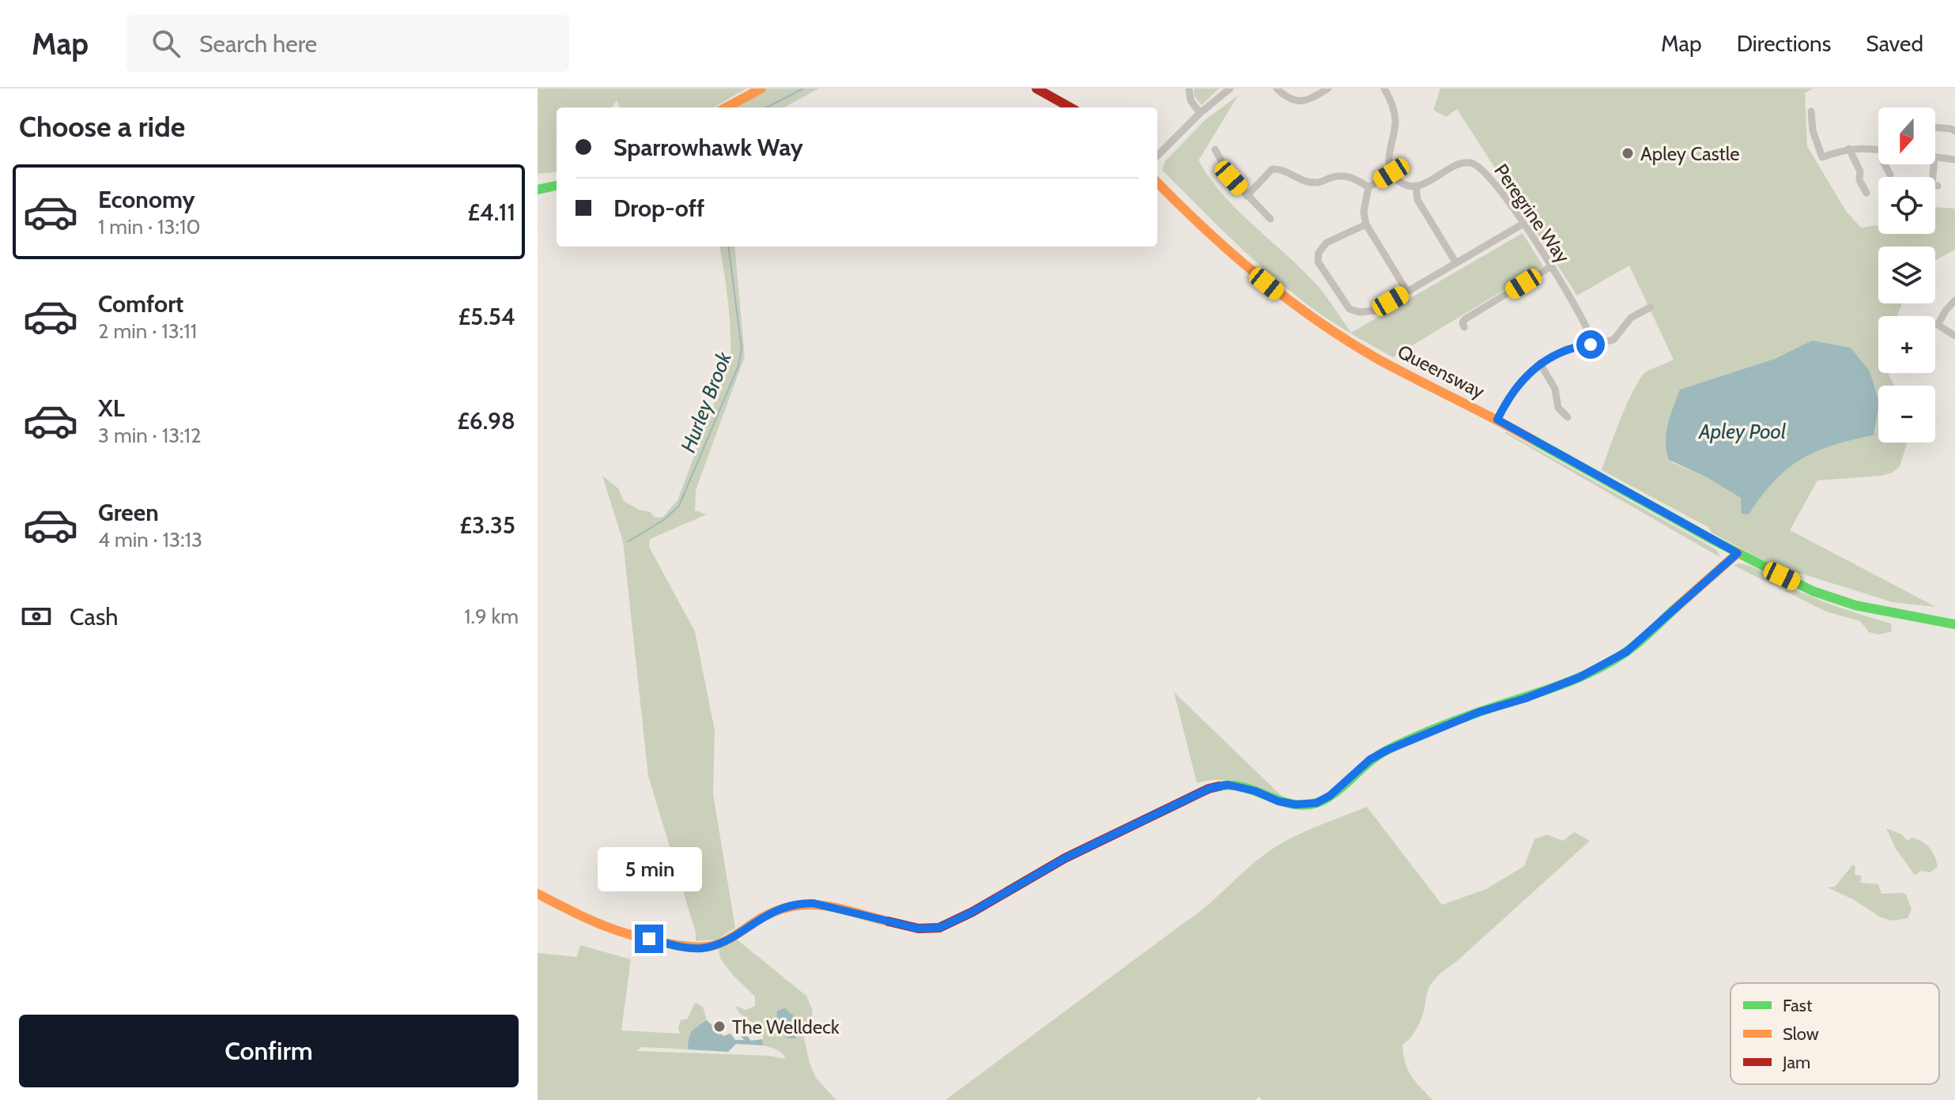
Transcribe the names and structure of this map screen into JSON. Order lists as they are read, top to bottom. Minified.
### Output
{"streets":{"street":["Peregrine Way","Queensway"]},"water":["Hurley Brook","Apley Pool"],"places":["Apley Castle","The Welldeck"],"legend":["Fast","Slow","Jam"],"north":"bottom","page":{"header":"Map","search":"Search here","nav":["Map","Directions","Saved"],"heading":"Choose a ride","map_buttons":["+","−"],"banner":["Sparrowhawk Way","Drop-off"],"list":[{"name":"Economy","note":"1 min · 13:10","value":"£4.11"},{"name":"Comfort","note":"2 min · 13:11","value":"£5.54"},{"name":"XL","note":"3 min · 13:12","value":"£6.98"},{"name":"Green","note":"4 min · 13:13","value":"£3.35"}],"pay":["Cash","1.9 km"],"bubble":"5 min","buttons":"Confirm"}}
